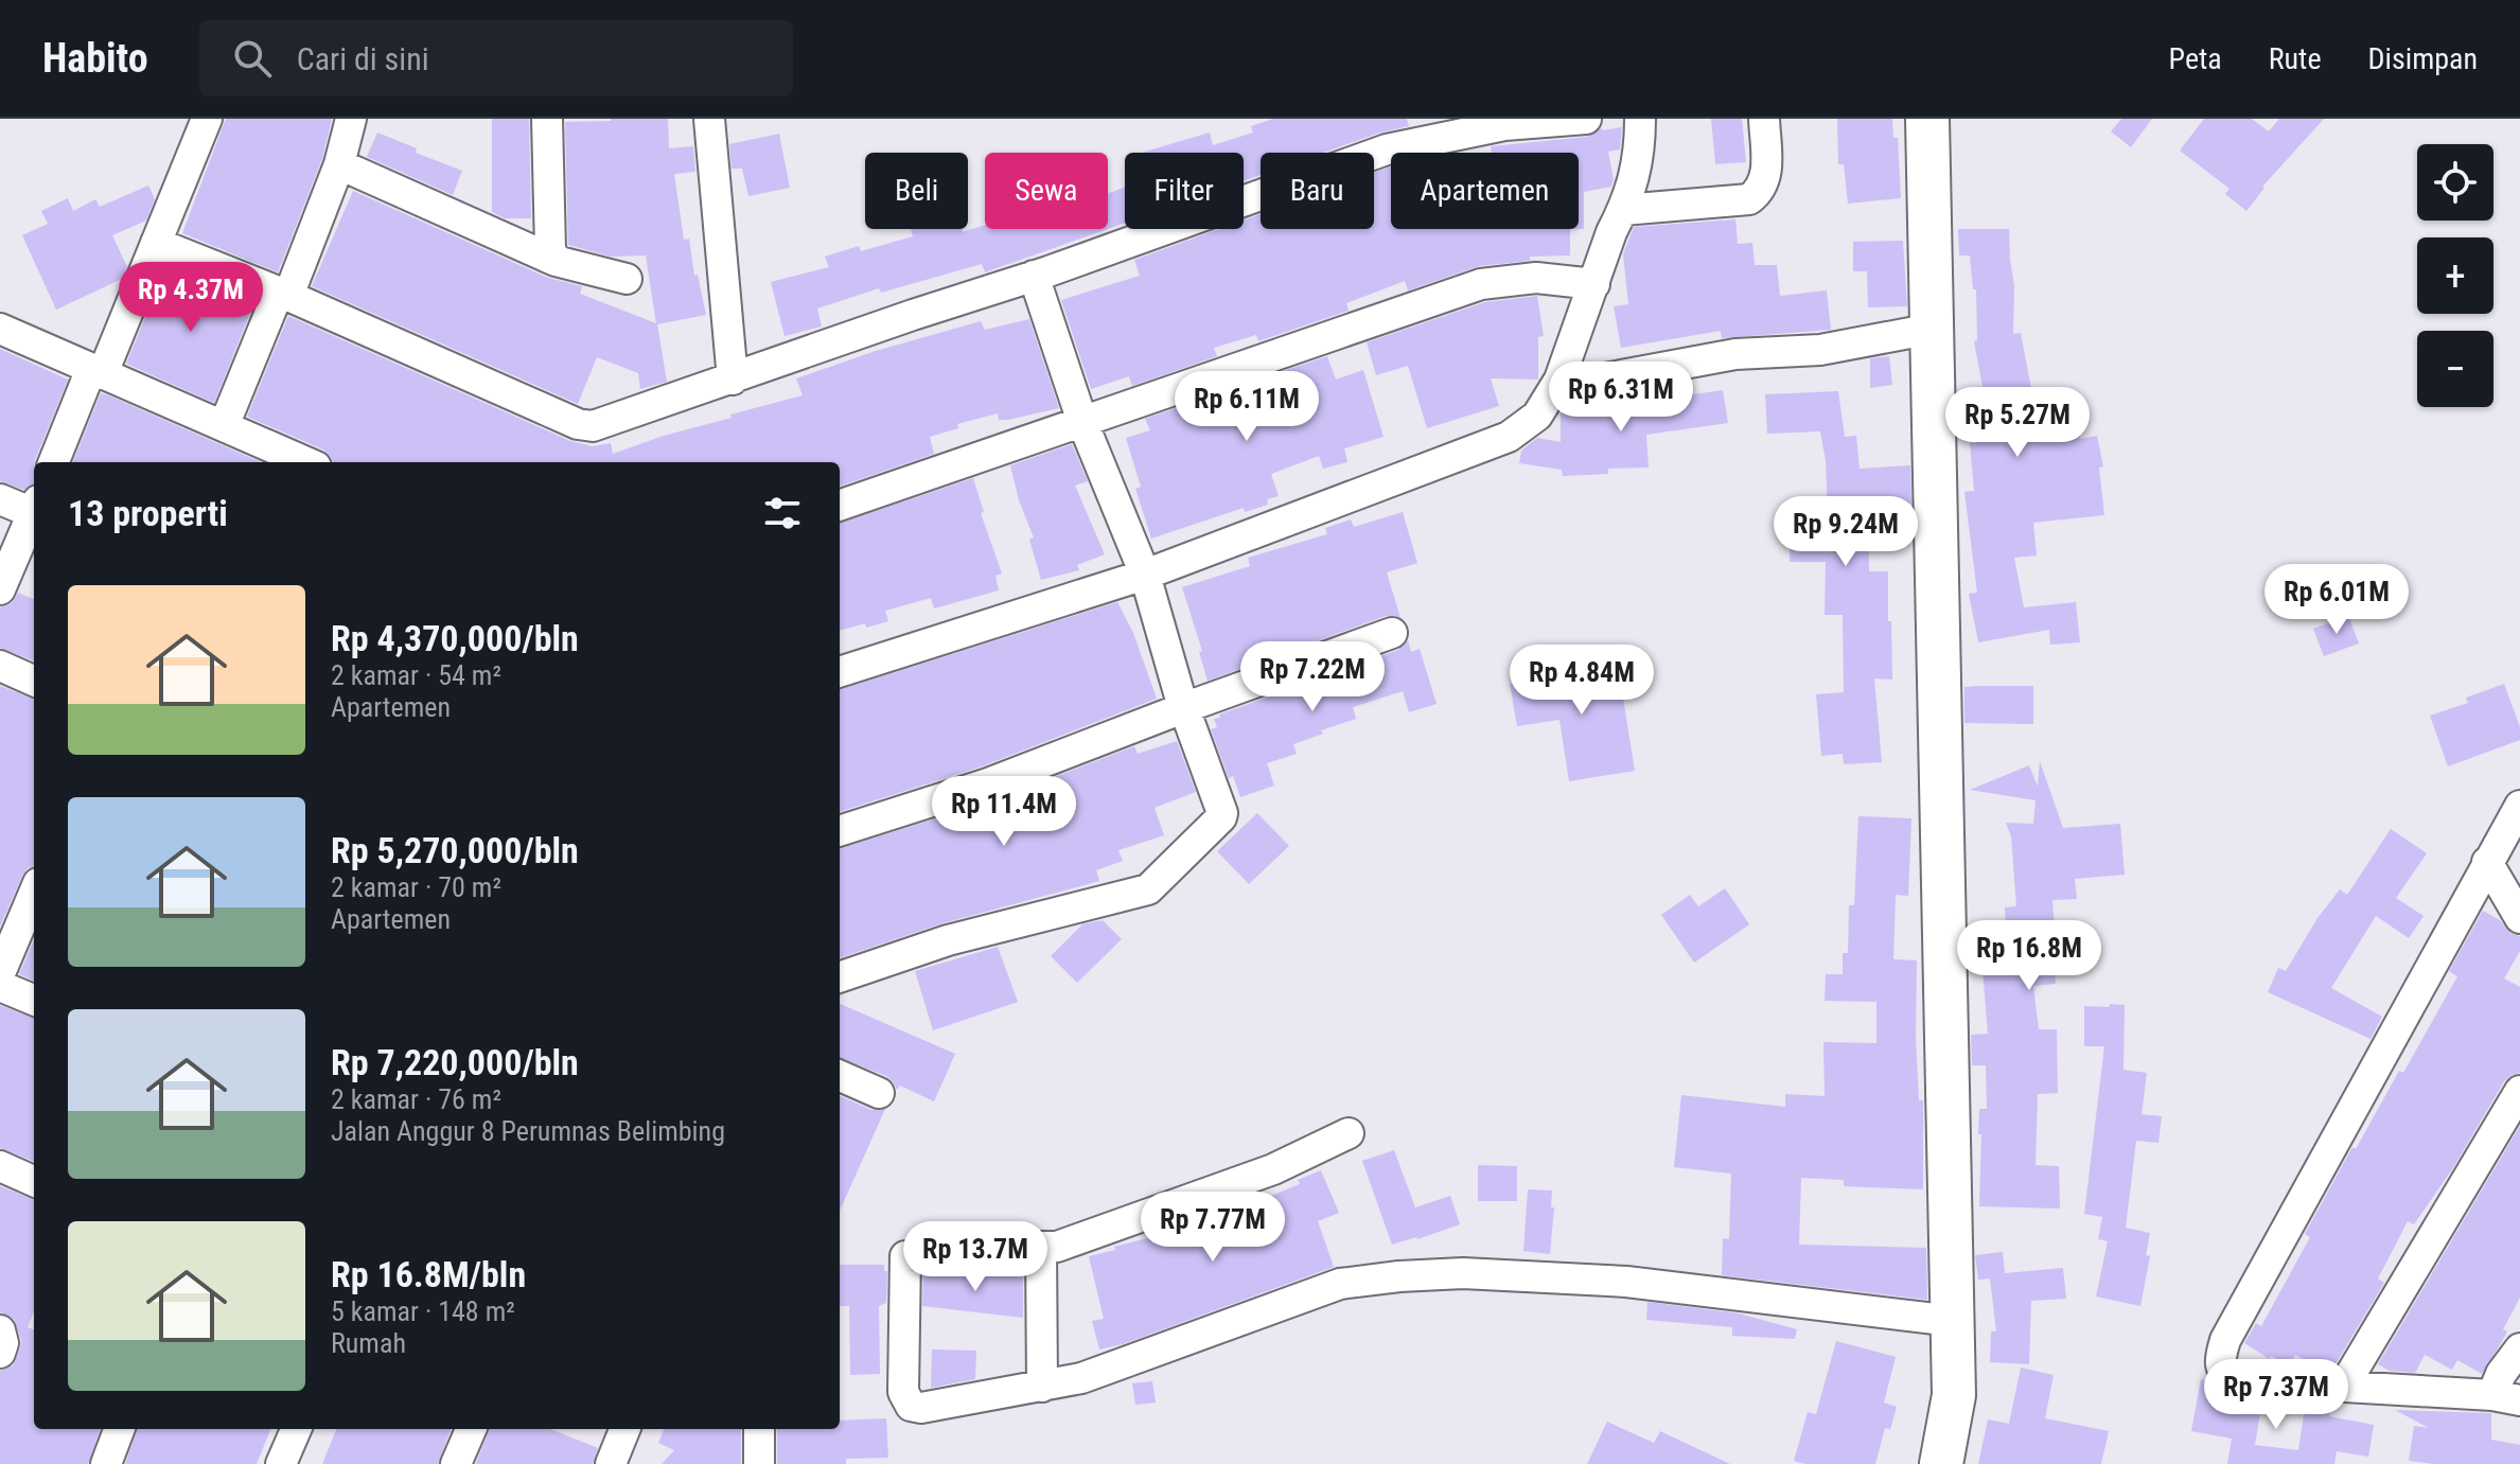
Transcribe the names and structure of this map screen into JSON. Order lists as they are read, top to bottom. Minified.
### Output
{"page":{"header":"Habito","search":"Cari di sini","nav":["Peta","Rute","Disimpan"],"map_buttons":["+","−"],"chip":["Beli","Sewa","Filter","Baru","Apartemen"],"price":["Rp 4.37M","Rp 6.31M","Rp 6.11M","Rp 5.27M","Rp 9.24M","Rp 6.01M","Rp 7.22M","Rp 4.84M","Rp 11.4M","Rp 16.8M","Rp 7.77M","Rp 13.7M","Rp 7.37M"],"heading":"13 properti","list":[{"name":"Rp 4,370,000/bln","note":"2 kamar · 54 m² · Apartemen"},{"name":"Rp 5,270,000/bln","note":"2 kamar · 70 m² · Apartemen"},{"name":"Rp 7,220,000/bln","note":"2 kamar · 76 m² · Jalan Anggur 8 Perumnas Belimbing"},{"name":"Rp 16.8M/bln","note":"5 kamar · 148 m² · Rumah"}]}}
